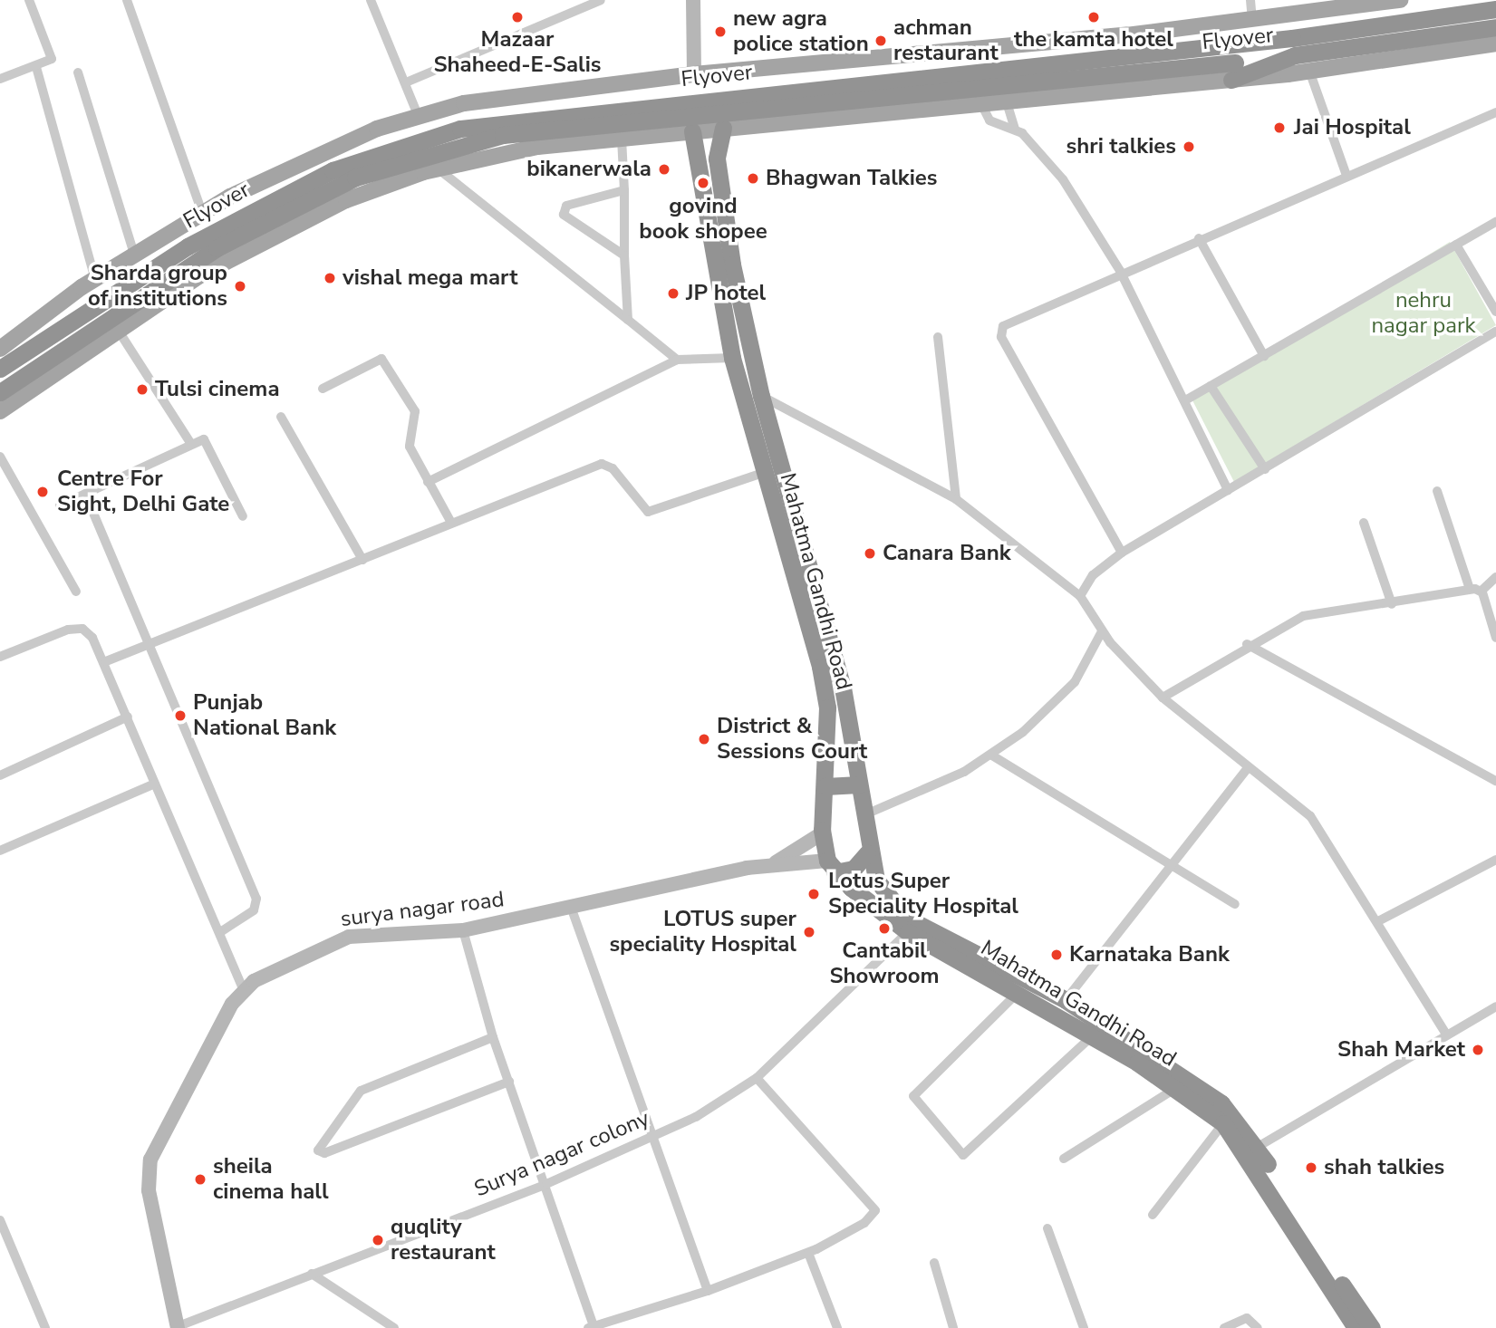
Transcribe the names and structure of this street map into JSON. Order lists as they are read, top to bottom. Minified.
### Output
{"streets":{"highway":["Flyover","Mahatma Gandhi Road"],"street":["surya nagar road","Surya nagar colony"]},"crossings":[["Mahatma Gandhi Road","surya nagar road"],["Mahatma Gandhi Road","Surya nagar colony"]],"parks":["nehru nagar park"],"places":["Mazaar Shaheed-E-Salis","the kamta hotel","new agra police station","achman restaurant","Jai Hospital","shri talkies","bikanerwala","Bhagwan Talkies","govind book shopee","vishal mega mart","Sharda group of institutions","JP hotel","Tulsi cinema","Centre For Sight, Delhi Gate","Canara Bank","Punjab National Bank","District & Sessions Court","Lotus Super Speciality Hospital","Cantabil Showroom","LOTUS super speciality Hospital","Karnataka Bank","Shah Market","shah talkies","sheila cinema hall","quqlity restaurant"]}
